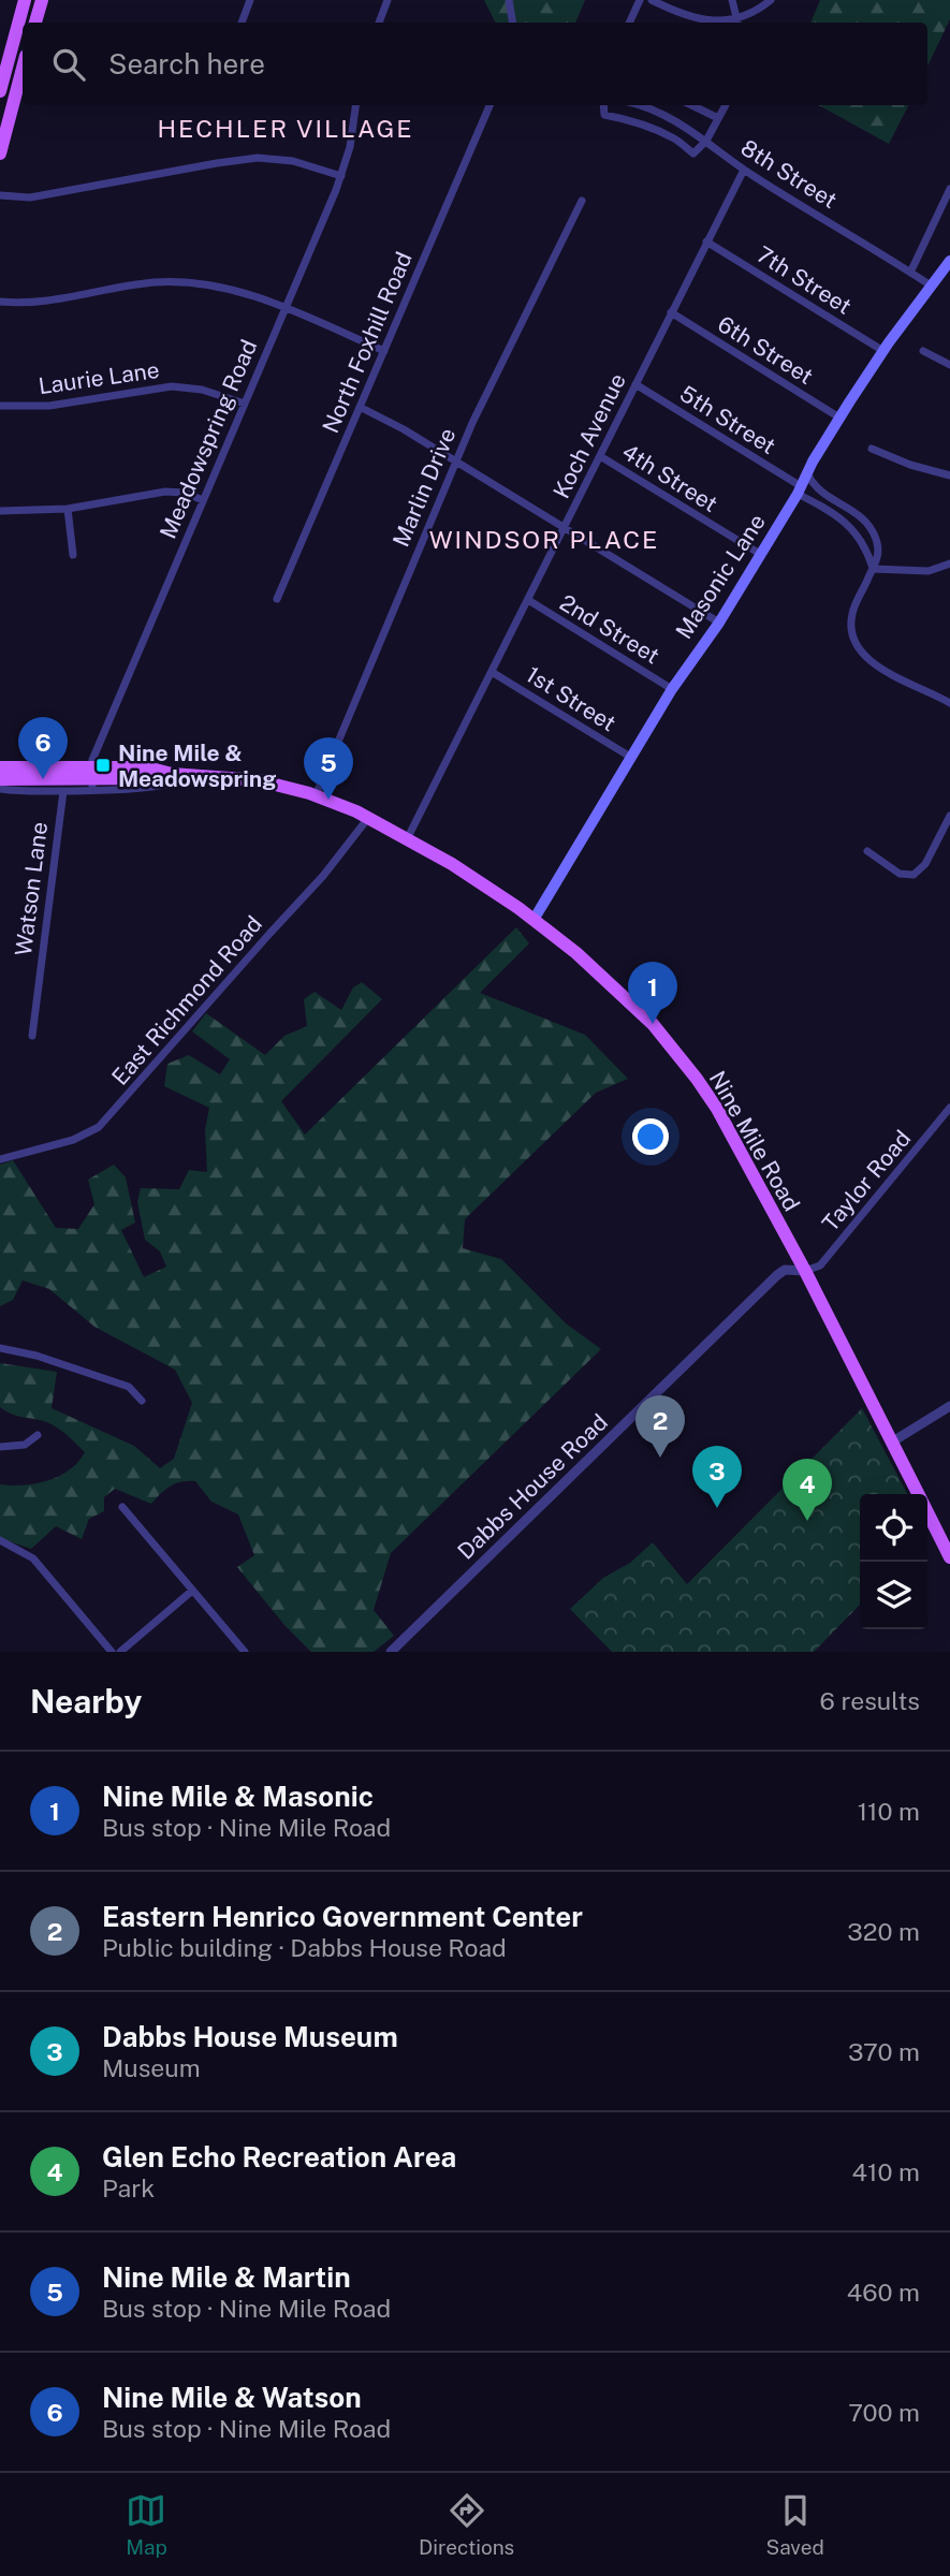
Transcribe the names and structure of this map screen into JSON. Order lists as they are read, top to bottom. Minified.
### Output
{"streets":{"main road":["Masonic Lane","Nine Mile Road"],"street":["8th Street","7th Street","North Foxhill Road","6th Street","Laurie Lane","5th Street","Koch Avenue","Meadowspring Road","4th Street","Marlin Drive","2nd Street","1st Street","Watson Lane","East Richmond Road","Taylor Road","Dabbs House Road"]},"crossings":[["8th Street","Koch Avenue"],["8th Street","Masonic Lane"],["7th Street","Koch Avenue"],["7th Street","Masonic Lane"],["6th Street","Koch Avenue"],["6th Street","Masonic Lane"],["Laurie Lane","Meadowspring Road"],["5th Street","Koch Avenue"],["5th Street","Masonic Lane"],["Koch Avenue","4th Street"],["Koch Avenue","2nd Street"],["Koch Avenue","1st Street"],["Koch Avenue","Nine Mile Road"],["Meadowspring Road","Watson Lane"],["Meadowspring Road","Nine Mile Road"],["4th Street","Masonic Lane"],["Marlin Drive","Nine Mile Road"],["Masonic Lane","2nd Street"],["Masonic Lane","1st Street"],["Masonic Lane","Nine Mile Road"],["Watson Lane","Nine Mile Road"],["East Richmond Road","Nine Mile Road"],["Nine Mile Road","Taylor Road"],["Nine Mile Road","Dabbs House Road"],["Taylor Road","Dabbs House Road"]],"districts":["HECHLER VILLAGE","WINDSOR PLACE"],"places":{"transit":["Nine Mile & Meadowspring"]},"page":{"search":"Search here","pins":["6","5","1","2","3","4"],"heading":["Nearby","6 results"],"list":[{"mark":"1","name":"Nine Mile & Masonic","note":"Bus stop · Nine Mile Road","value":"110 m"},{"mark":"2","name":"Eastern Henrico Government Center","note":"Public building · Dabbs House Road","value":"320 m"},{"mark":"3","name":"Dabbs House Museum","note":"Museum","value":"370 m"},{"mark":"4","name":"Glen Echo Recreation Area","note":"Park","value":"410 m"},{"mark":"5","name":"Nine Mile & Martin","note":"Bus stop · Nine Mile Road","value":"460 m"},{"mark":"6","name":"Nine Mile & Watson","note":"Bus stop · Nine Mile Road","value":"700 m"}],"nav":["Map","Directions","Saved"]}}
